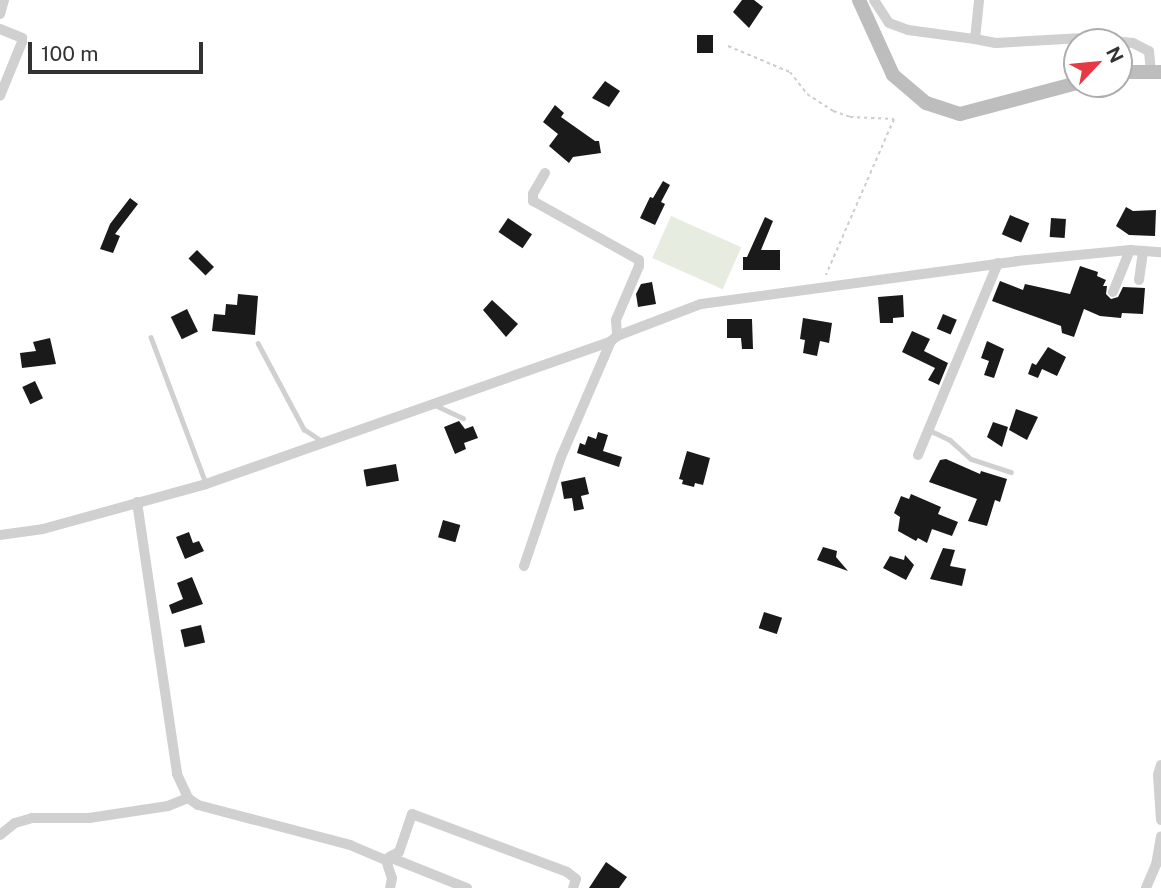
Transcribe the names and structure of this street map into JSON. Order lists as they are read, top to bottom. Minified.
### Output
{"scale_bar":"100 m","north":"top right"}
